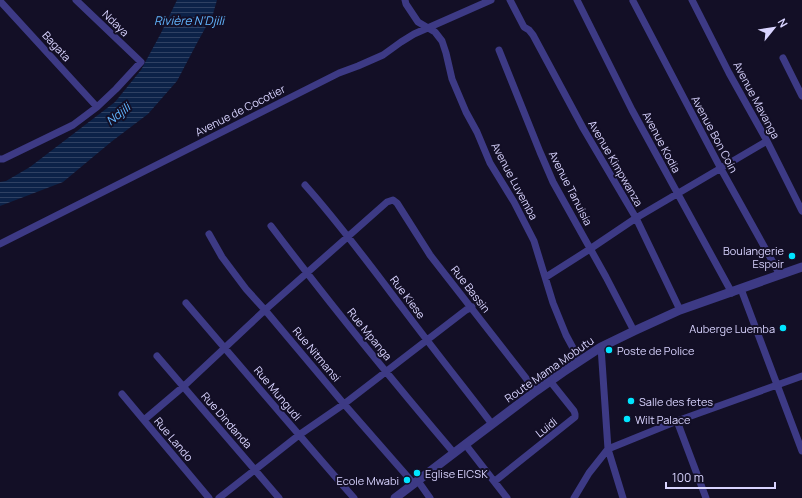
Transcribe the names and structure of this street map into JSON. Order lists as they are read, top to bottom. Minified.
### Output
{"streets":{"street":["Ndaya","Bagata","Avenue Mavanga","Avenue de Cocotier","Avenue Bon Coin","Avenue Kodia","Avenue Kimpwanza","Avenue Luvemba","Avenue Tanuisia","Rue Bassin","Rue Kiese","Rue Mpanga","Rue Nitmansi","Route Mama Mobutu","Rue Mungudi","Rue Dindanda","Luidi","Rue Lando"]},"crossings":[["Ndaya","Bagata"],["Avenue de Cocotier","Avenue Luvemba"],["Avenue Bon Coin","Route Mama Mobutu"],["Avenue Kodia","Route Mama Mobutu"],["Avenue Kimpwanza","Route Mama Mobutu"],["Avenue Luvemba","Route Mama Mobutu"],["Avenue Tanuisia","Route Mama Mobutu"],["Rue Bassin","Rue Kiese"],["Rue Bassin","Route Mama Mobutu"],["Rue Kiese","Route Mama Mobutu"],["Rue Mpanga","Route Mama Mobutu"],["Rue Nitmansi","Route Mama Mobutu"],["Route Mama Mobutu","Luidi"]],"water":["Rivière N'Djili","Ndjili"],"places":["Boulangerie Espoir","Auberge Luemba","Poste de Police","Salle des fetes","Wilt Palace","Eglise EICSK","Ecole Mwabi"],"scale_bar":"100 m","north":"top right"}
